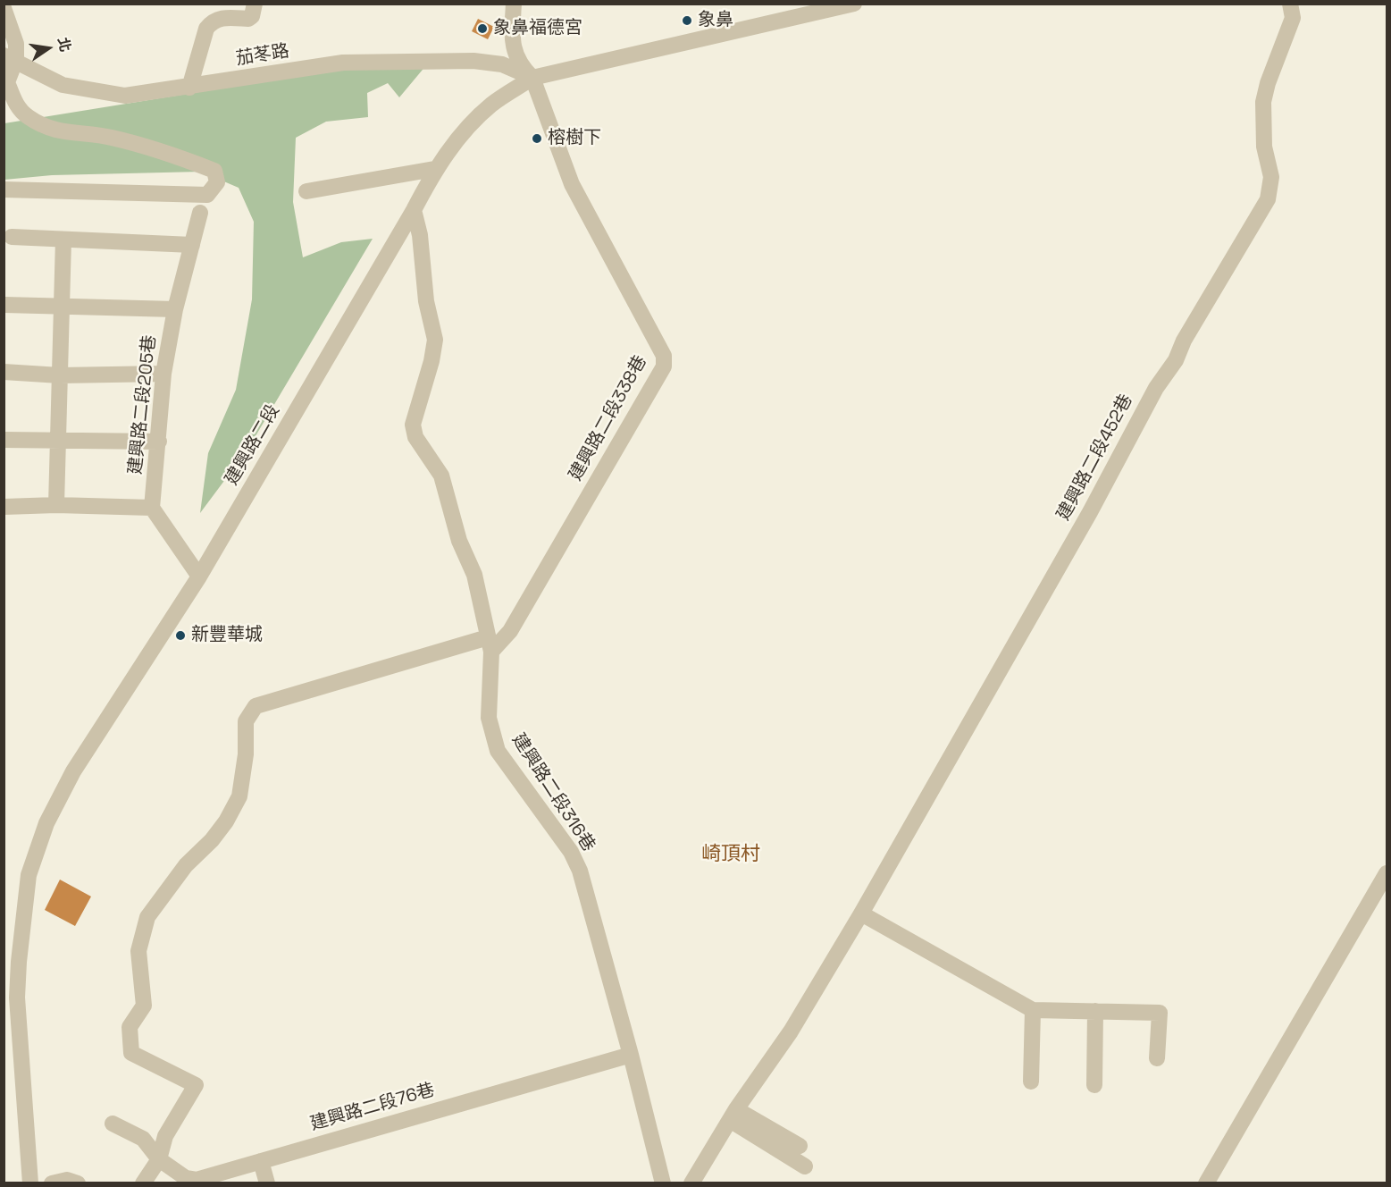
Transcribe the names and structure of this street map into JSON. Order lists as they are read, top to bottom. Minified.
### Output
{"streets":{"street":["茄苳路","建興路二段205巷","建興路二段338巷","建興路二段","建興路二段452巷","建興路二段316巷","建興路二段76巷"]},"crossings":[["茄苳路","建興路二段338巷"],["茄苳路","建興路二段"],["建興路二段338巷","建興路二段"],["建興路二段338巷","建興路二段316巷"],["建興路二段","建興路二段316巷"],["建興路二段316巷","建興路二段76巷"]],"districts":["崎頂村"],"places":["象鼻","象鼻福德宮","榕樹下","新豐華城"],"north":"right"}
